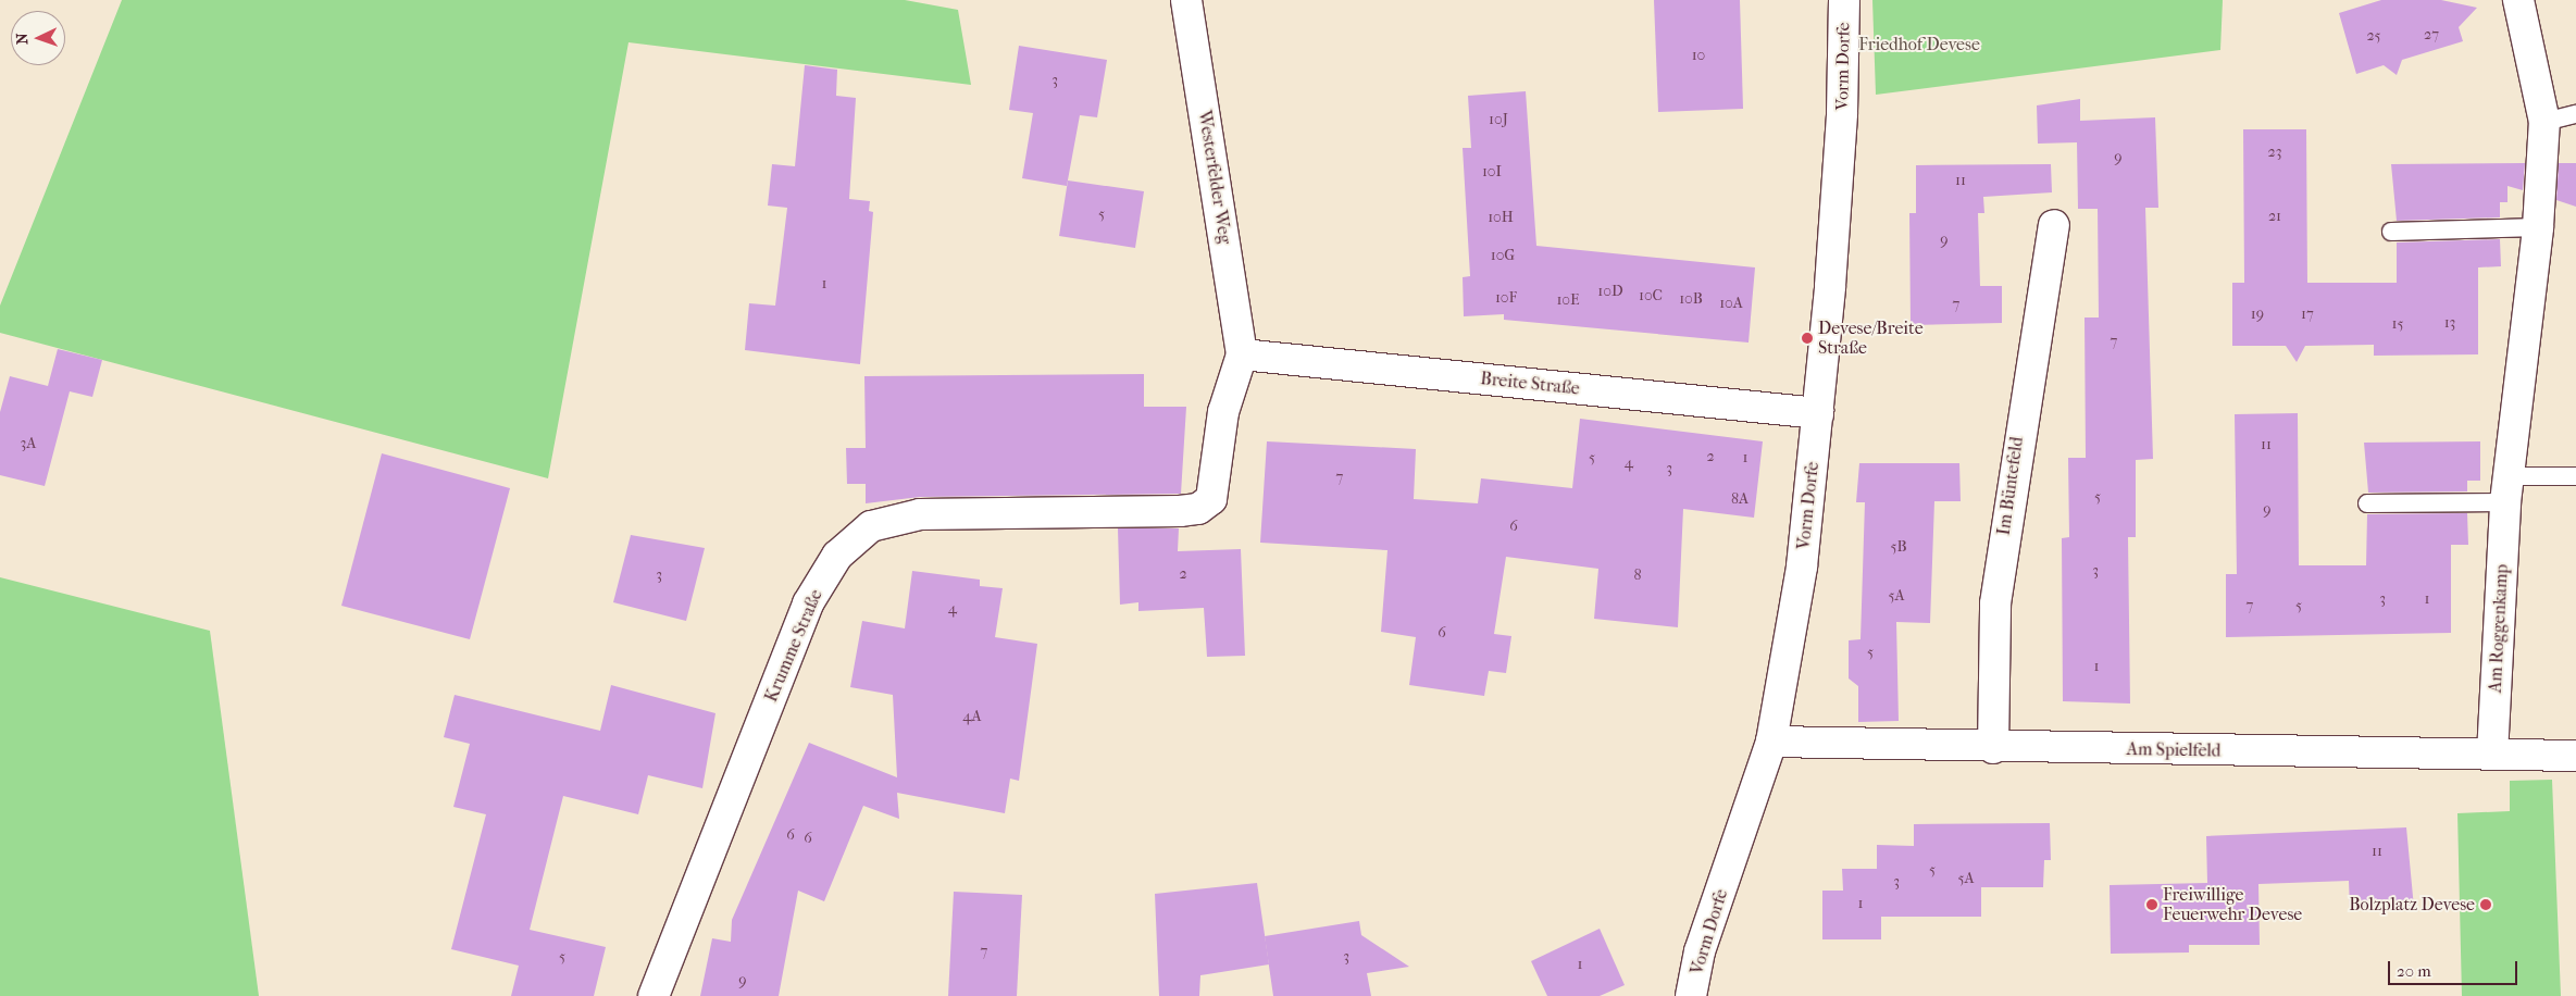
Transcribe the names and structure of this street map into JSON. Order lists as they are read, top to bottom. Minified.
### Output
{"streets":{"street":["Vorm Dorfe","Westerfelder Weg","Breite Straße","Im Büntefeld","Am Roggenkamp","Krumme Straße","Am Spielfeld"]},"crossings":[["Vorm Dorfe","Breite Straße"],["Vorm Dorfe","Am Spielfeld"],["Westerfelder Weg","Breite Straße"],["Westerfelder Weg","Krumme Straße"],["Breite Straße","Krumme Straße"],["Im Büntefeld","Am Spielfeld"],["Am Roggenkamp","Am Spielfeld"]],"parks":["Friedhof Devese"],"places":["Devese/Breite Straße","Freiwillige Feuerwehr Devese","Bolzplatz Devese"],"house_numbers":["27","25","10","3","10J","23","9","10I","11","5","21","10H","9","10G","1","10D","10C","10F","10B","10E","10A","7","19","17","13","15","7","3A","11","2","5","1","4","3","7","5","8A","9","6","5B","3","2","3","8","5A","3","1","7","5","4","6","5","1","4A","6","6","11","5","5A","3","1","7","5","3","1","9"],"scale_bar":"20 m","north":"left"}
